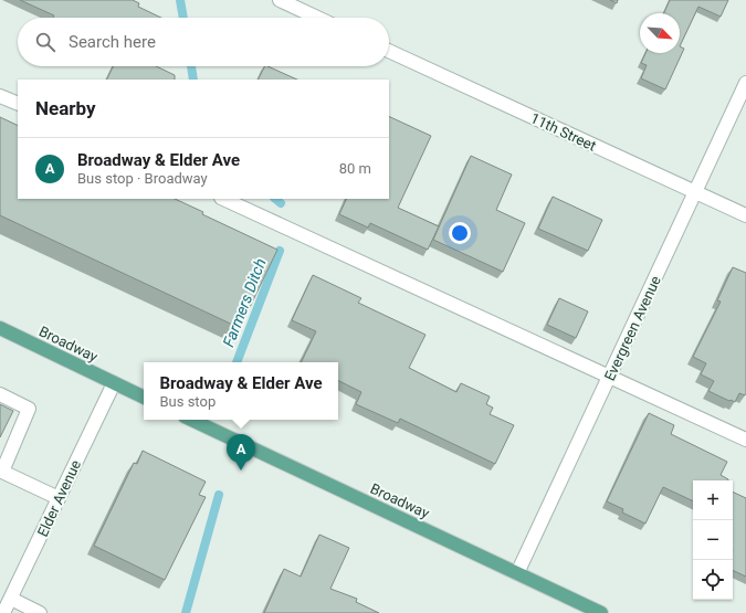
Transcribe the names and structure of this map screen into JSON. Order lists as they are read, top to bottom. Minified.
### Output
{"streets":{"main road":["Broadway"],"street":["11th Street","Evergreen Avenue","Elder Avenue"]},"crossings":[["11th Street","Evergreen Avenue"],["Evergreen Avenue","Broadway"],["Broadway","Elder Avenue"]],"water":["Farmers Ditch"],"north":"bottom right","page":{"search":"Search here","heading":"Nearby","list":[{"mark":"A","name":"Broadway & Elder Ave","note":"Bus stop · Broadway","value":"80 m"}],"popup":["Broadway & Elder Ave","Bus stop"],"pins":"A","map_buttons":["+","−"]}}
